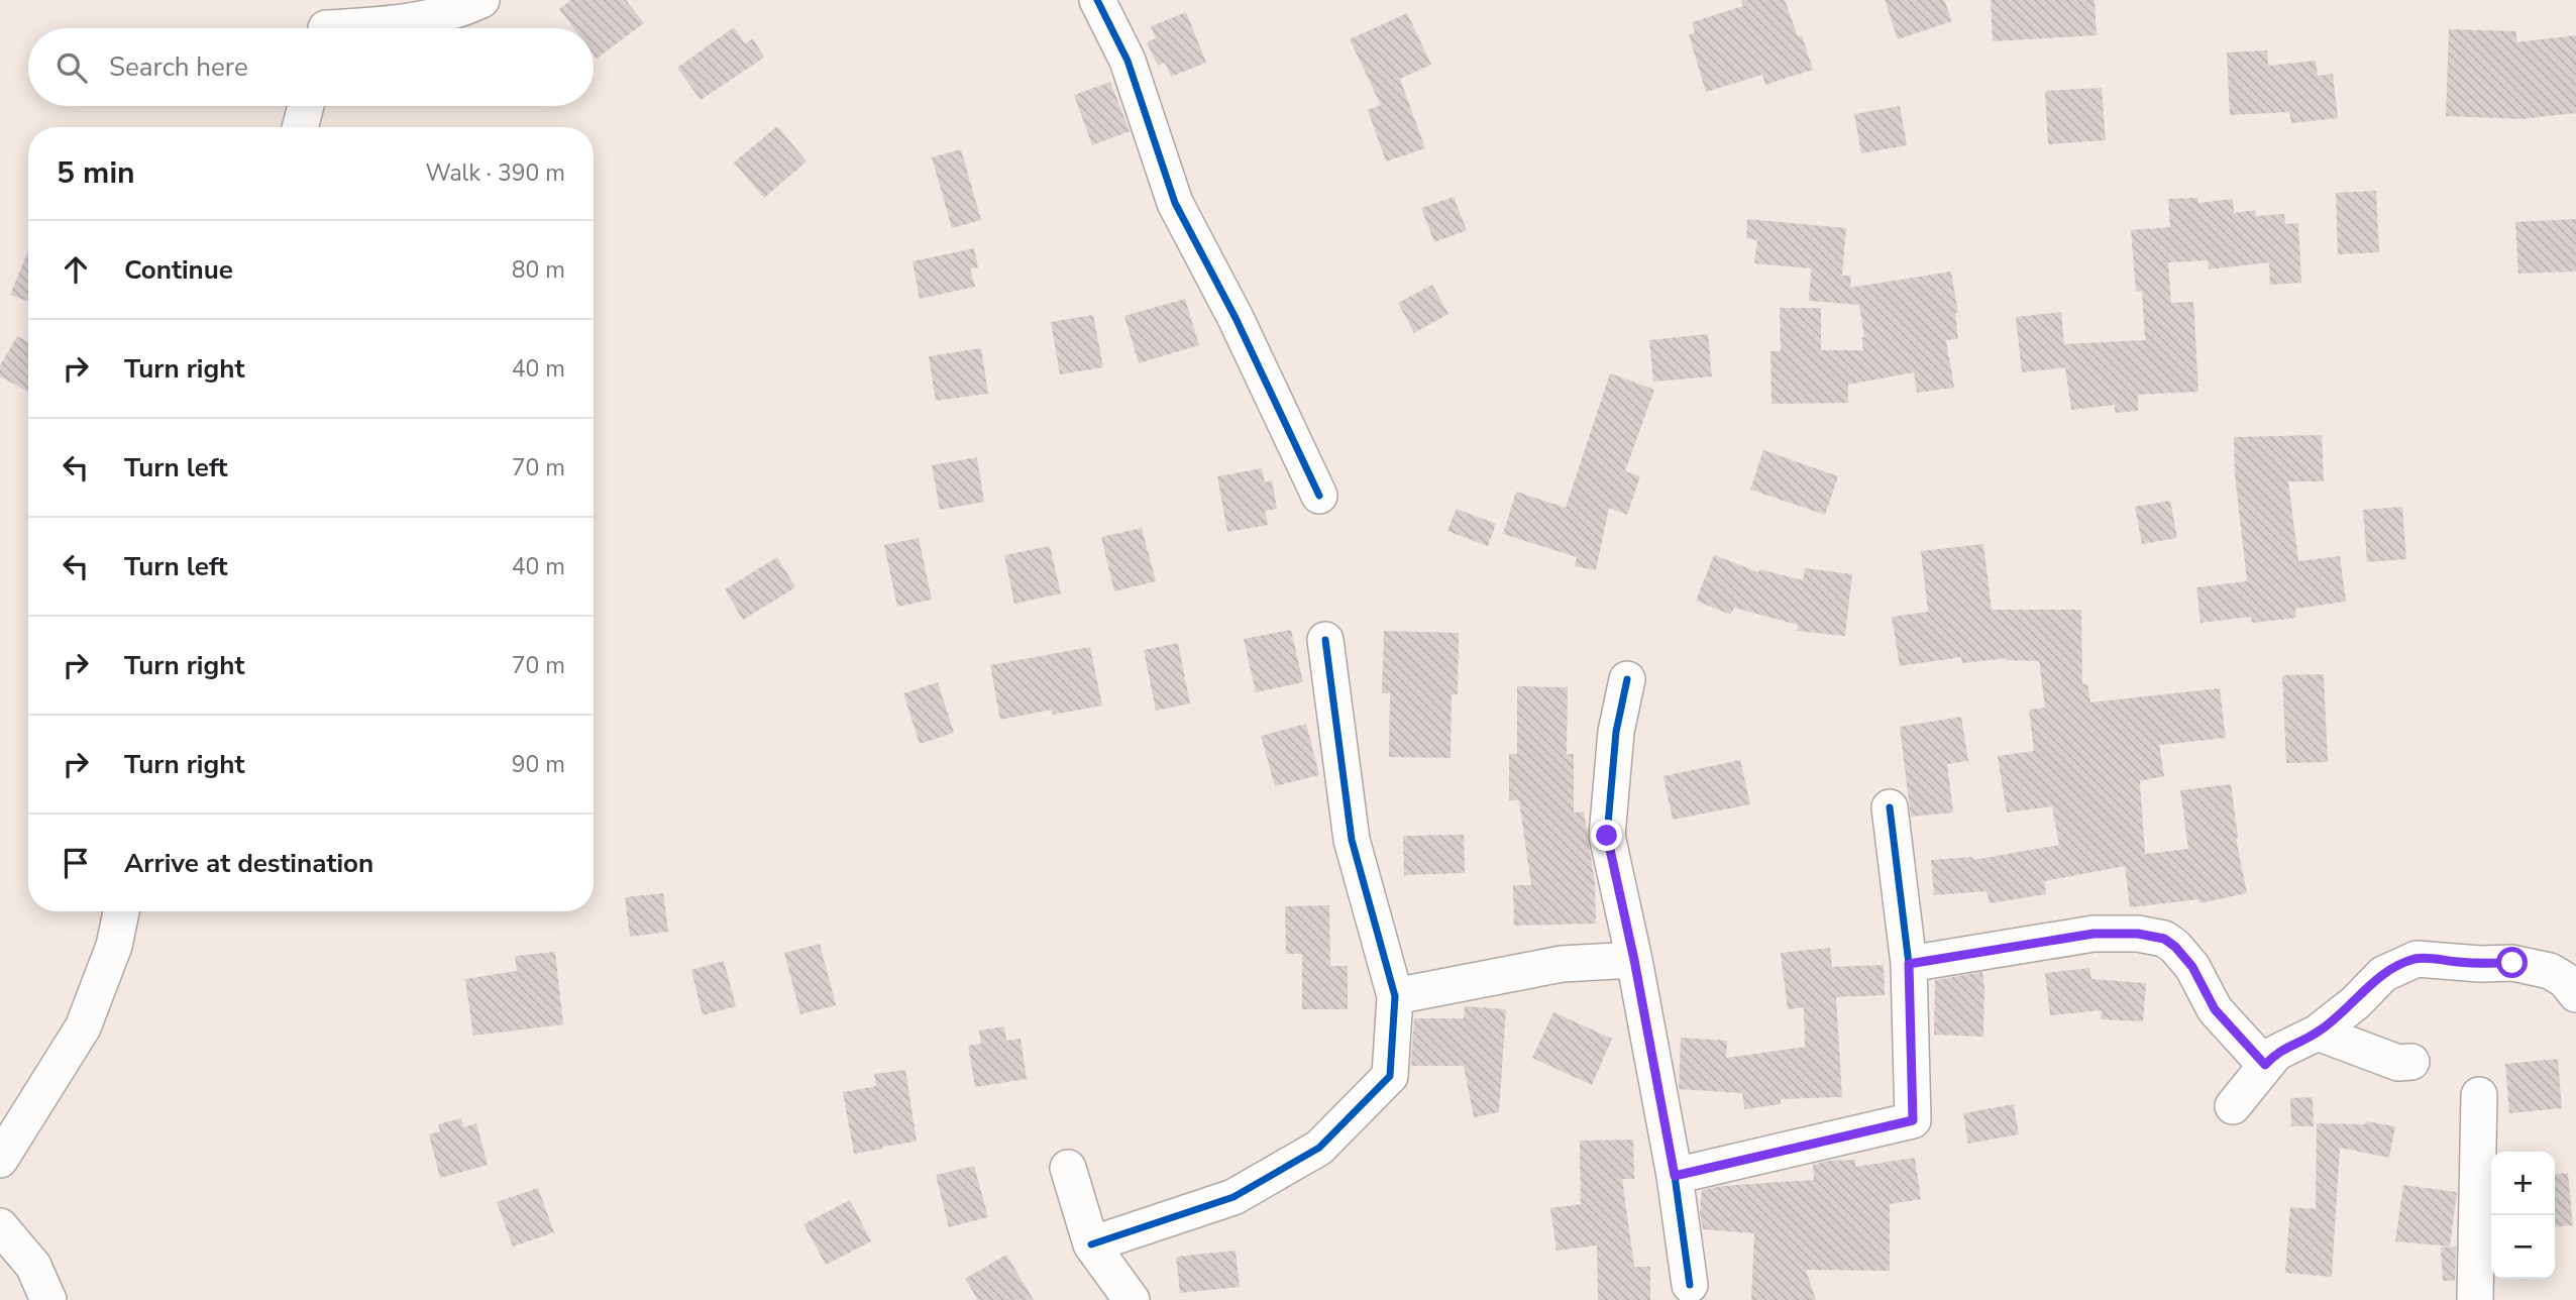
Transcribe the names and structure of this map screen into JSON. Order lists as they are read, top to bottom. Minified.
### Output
{"page":{"search":"Search here","heading":["5 min","Walk · 390 m"],"list":[["Continue","80 m"],["Turn right","40 m"],["Turn left","70 m"],["Turn left","40 m"],["Turn right","70 m"],["Turn right","90 m"],"Arrive at destination"],"map_buttons":["+","−"]}}
